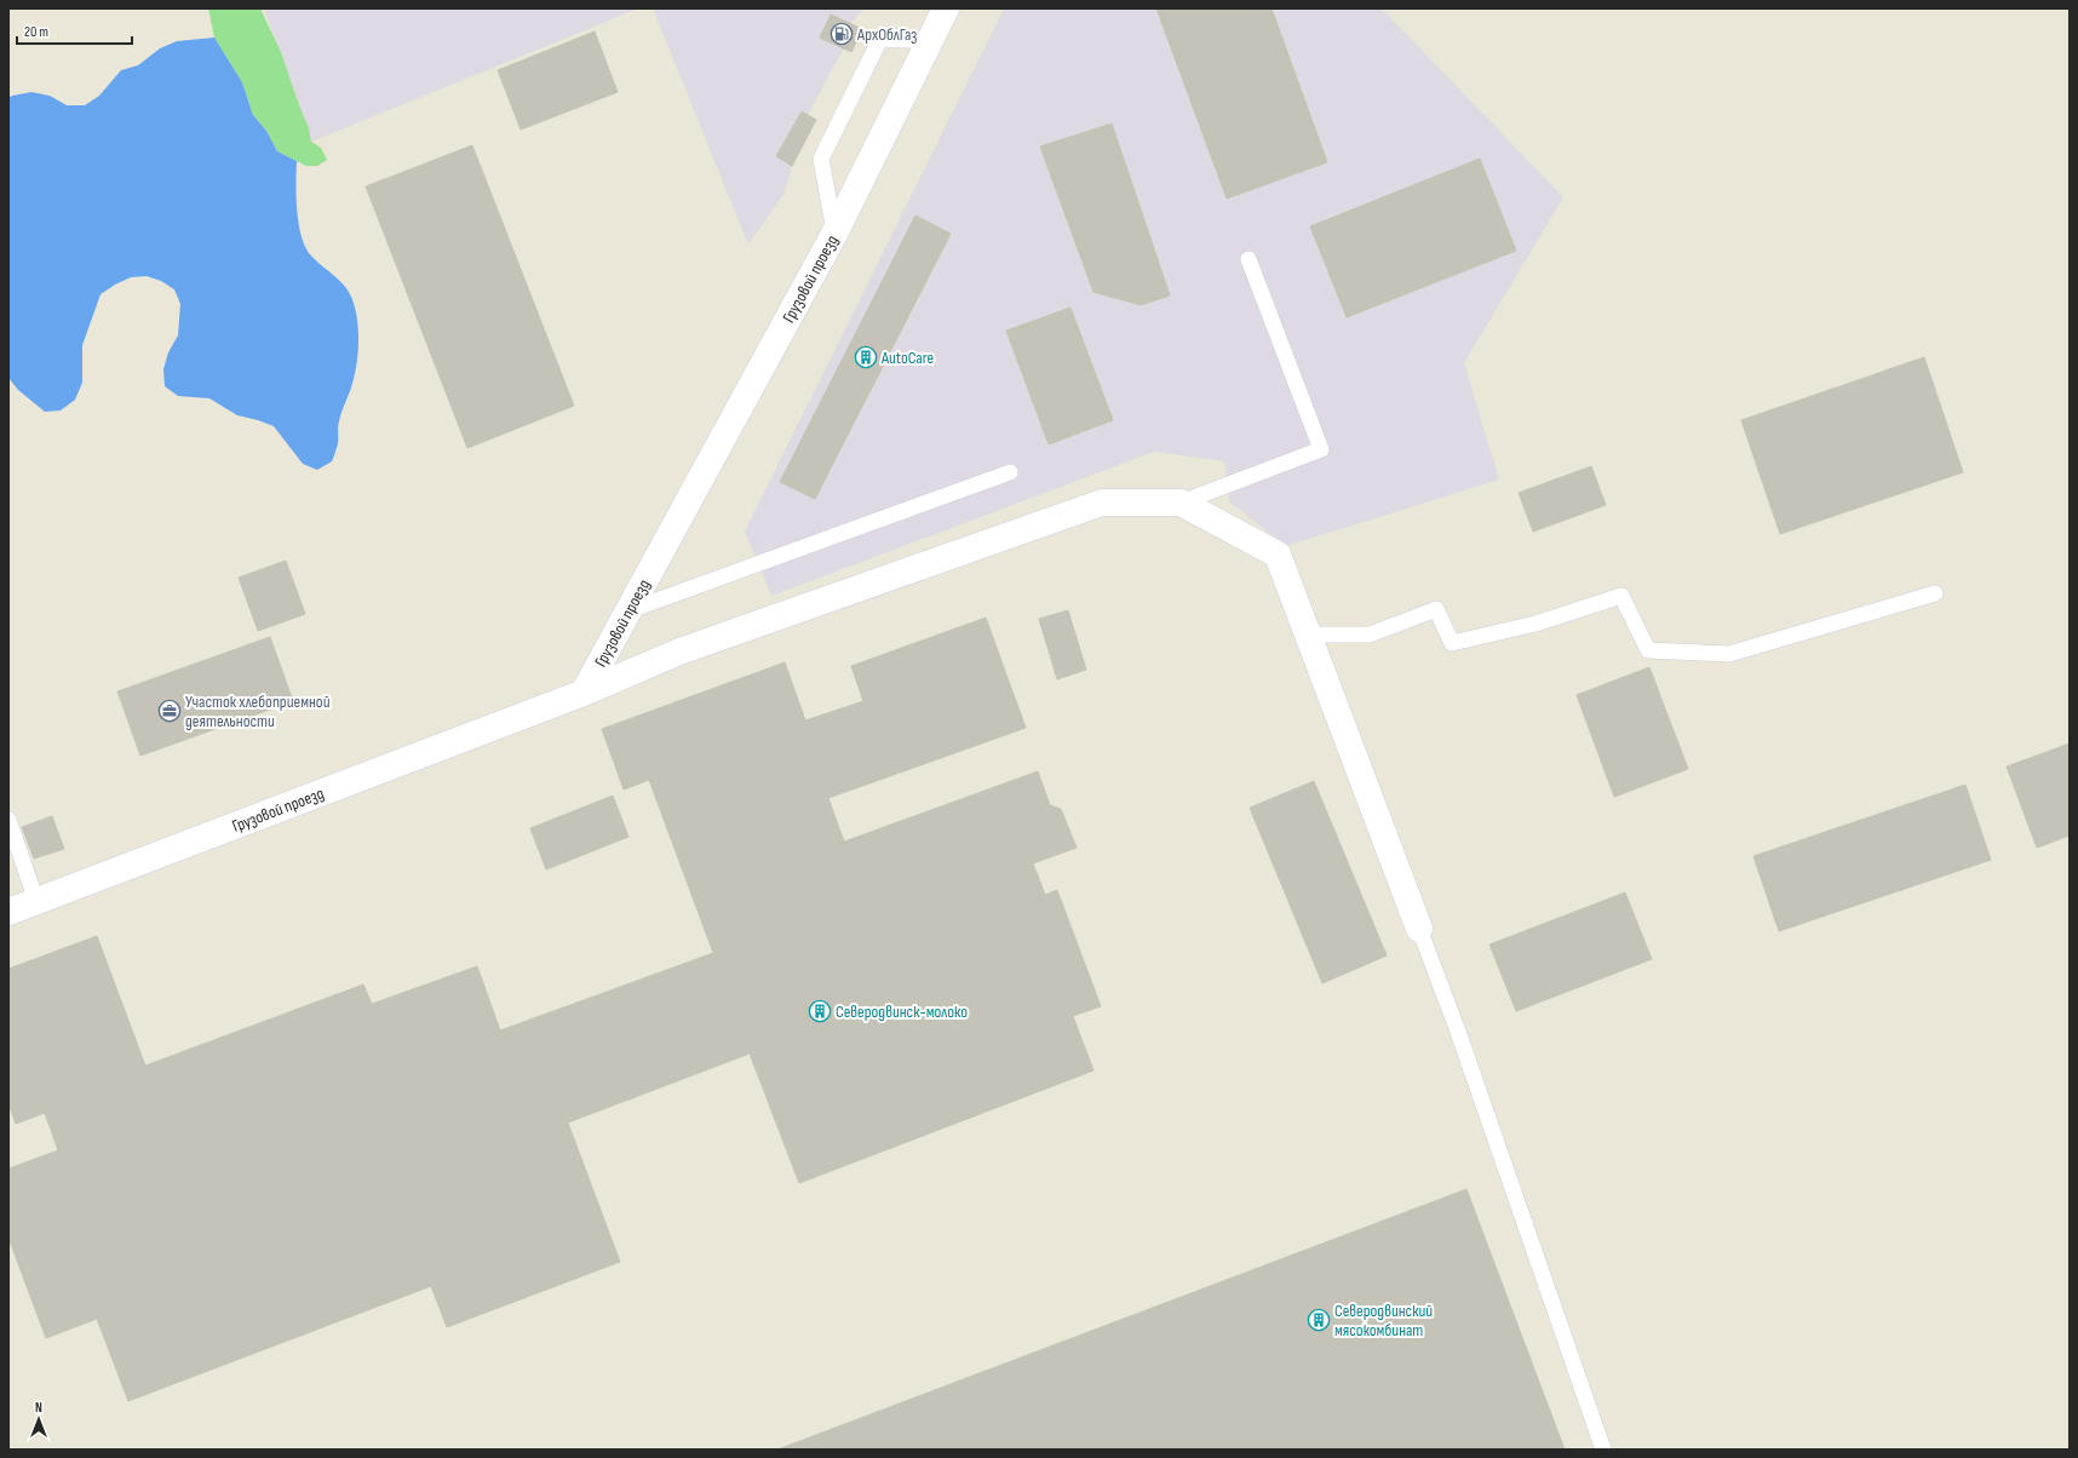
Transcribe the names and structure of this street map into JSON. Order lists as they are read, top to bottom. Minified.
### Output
{"streets":{"street":["Грузовой проезд"]},"places":{"fuel station":["АрхОблГаз"],"building":["AutoCare","Северодвинск-молоко","Северодвинский мясокомбинат"],"office":["Участок хлебоприемной деятельности"]},"scale_bar":"20 m","north":"top"}
